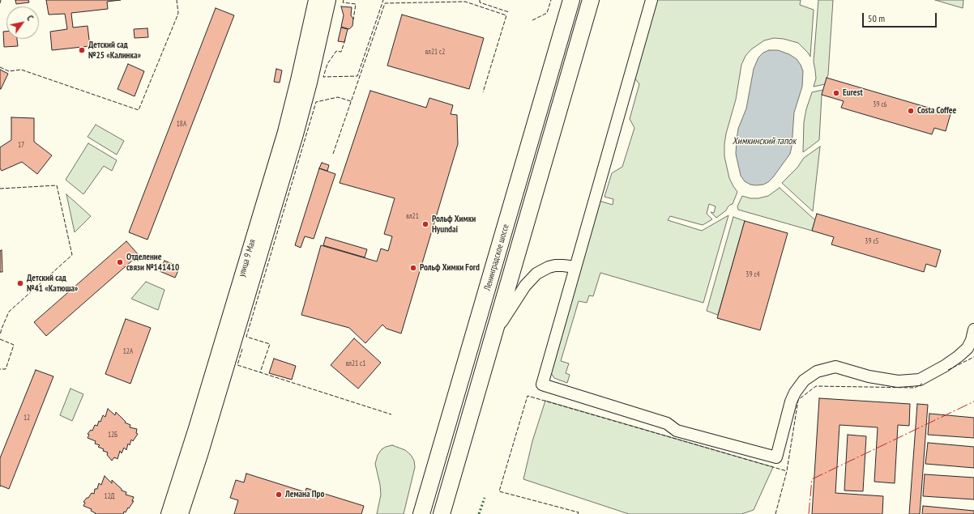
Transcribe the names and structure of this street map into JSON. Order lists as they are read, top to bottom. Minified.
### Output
{"streets":{"highway":["Ленинградское шоссе"],"main road":["улица 9 Мая"]},"water":["Химкинский тапок"],"places":["Детский сад №25 «Калинка»","Eurest","Costa Coffee","Рольф Химки Hyundai","Отделение связи №141410","Рольф Химки Ford","Детский сад №41 «Катюша»","Лемана Про"],"house_numbers":["вл21 с2","39 с6","18А","17","вл21","39 с5","39 с4","12А","вл21 с1","12","12Б","12Д"],"scale_bar":"50 m","north":"top right"}
